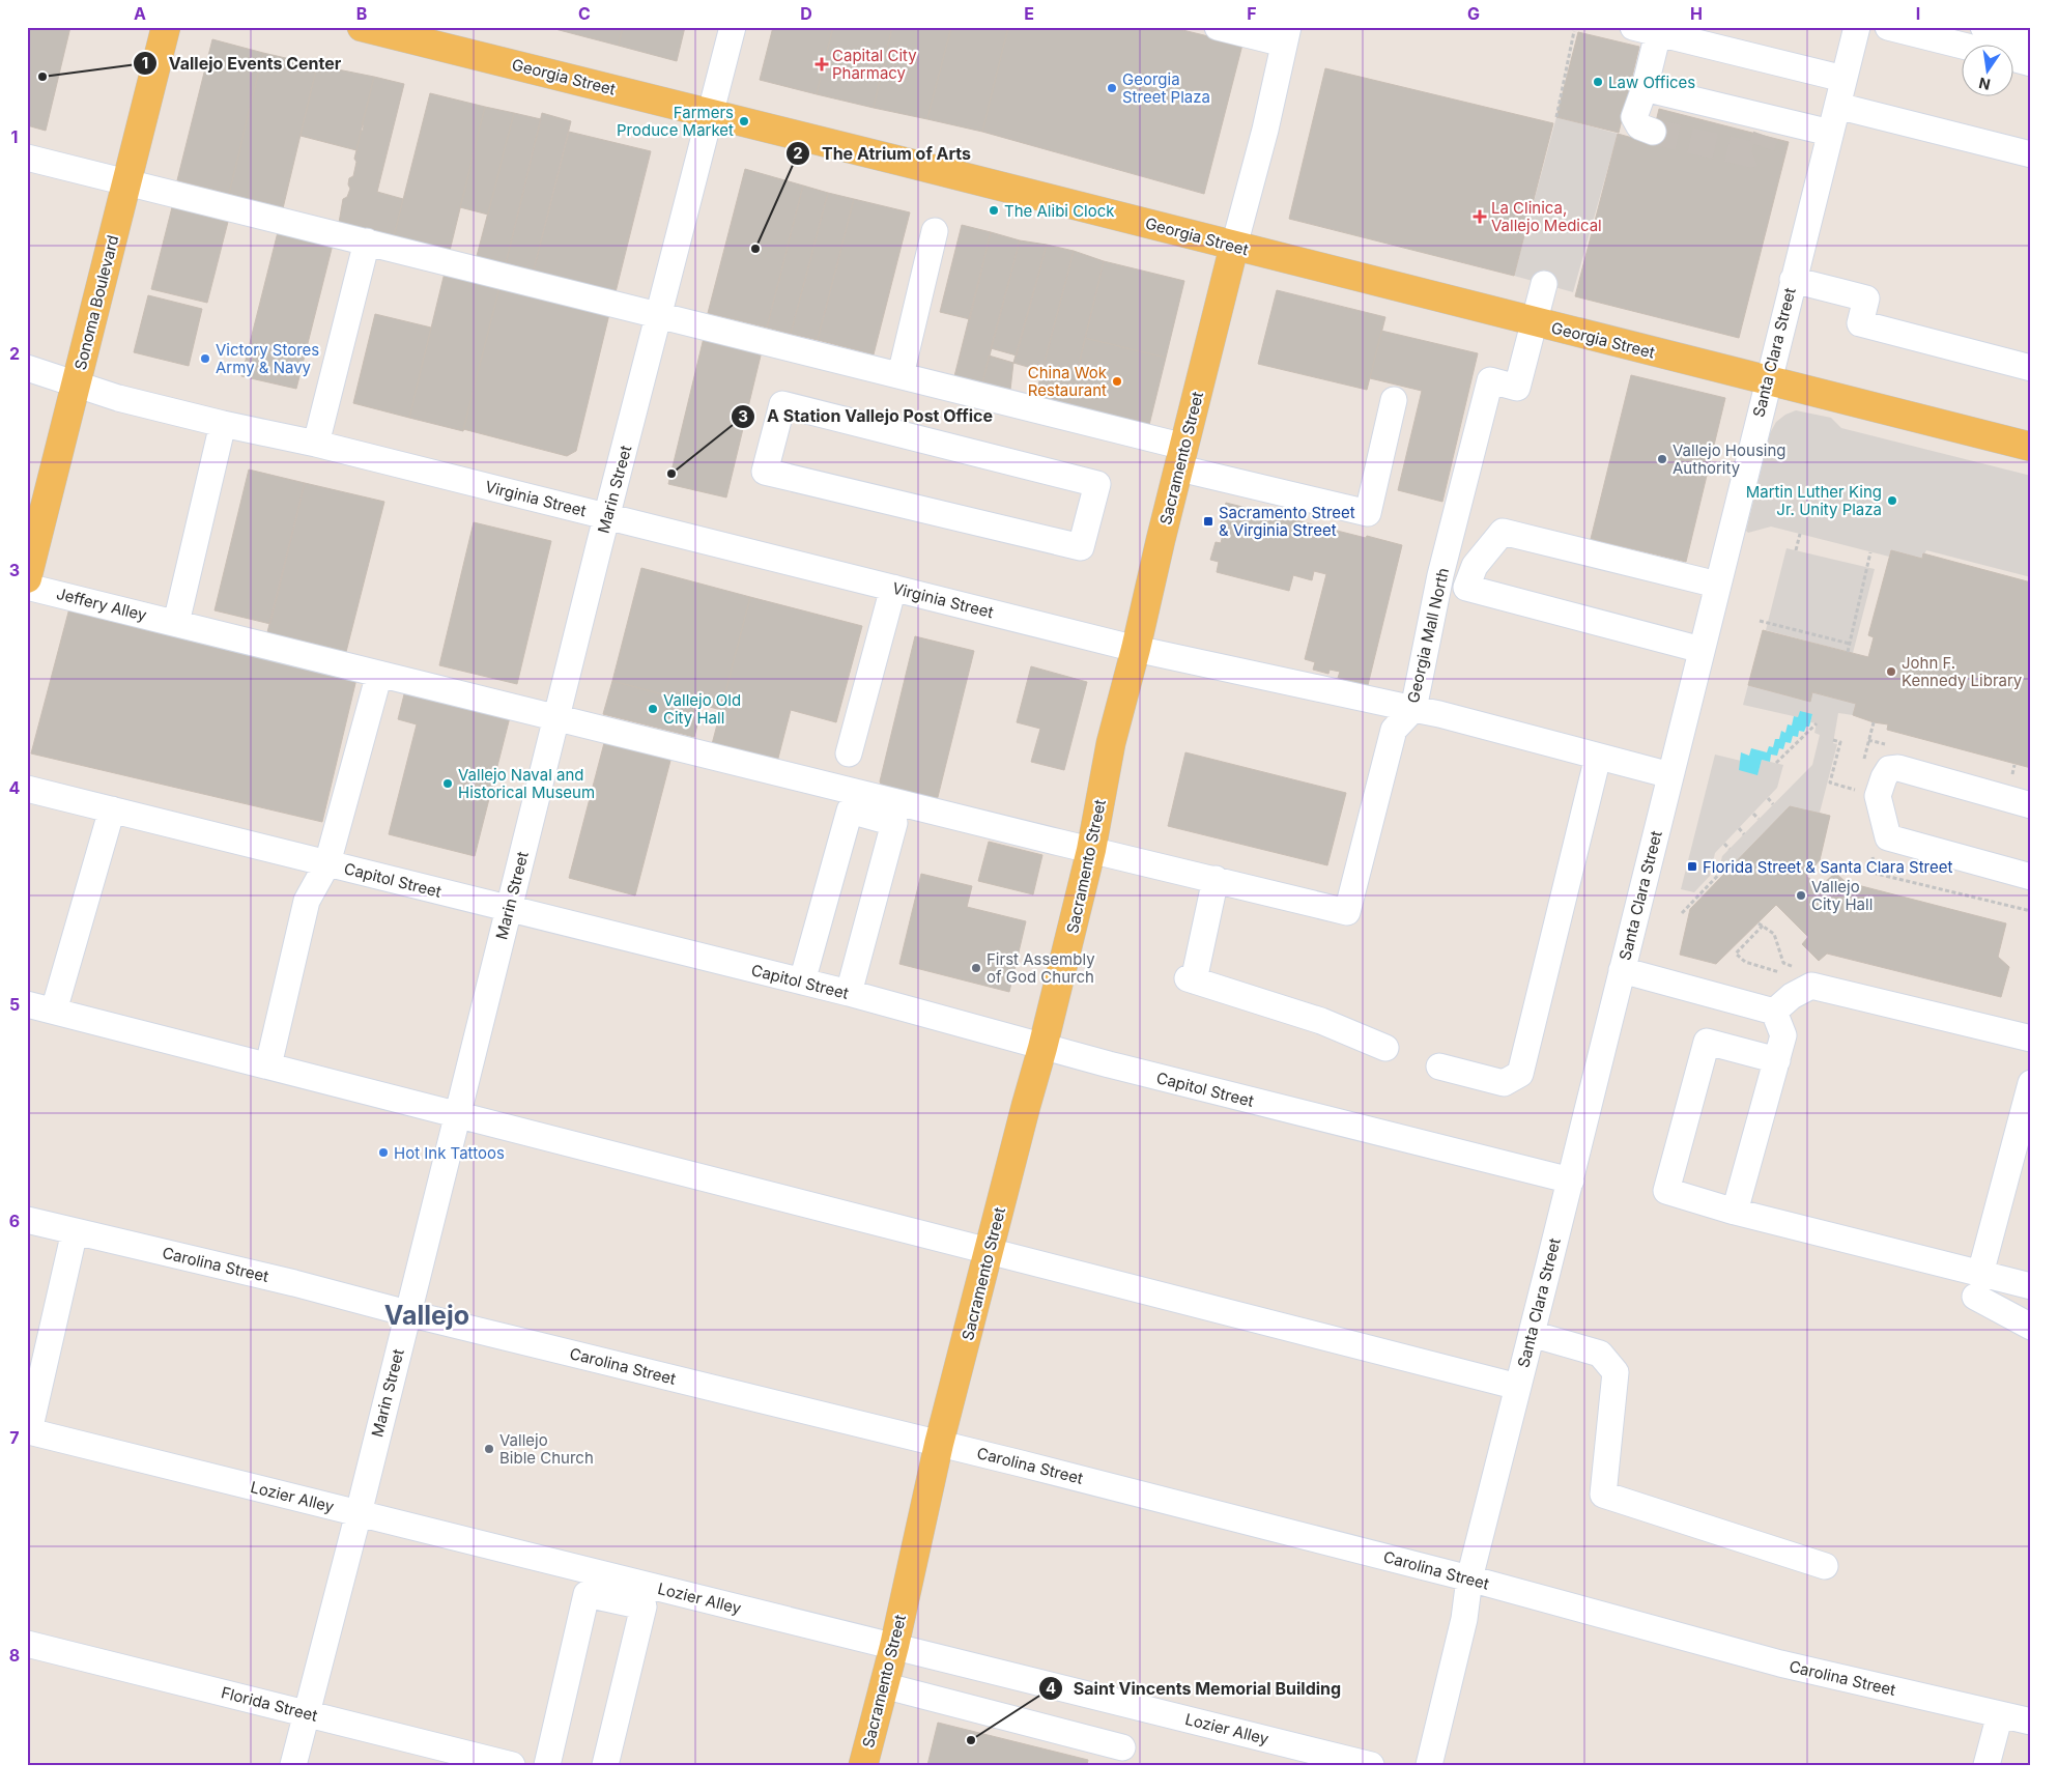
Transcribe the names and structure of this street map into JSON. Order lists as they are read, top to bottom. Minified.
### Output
{"streets":{"main road":["Georgia Street","Sonoma Boulevard","Sacramento Street"],"street":["Santa Clara Street","Marin Street","Virginia Street","Jeffery Alley","Georgia Mall North","Capitol Street","Carolina Street","Lozier Alley","Florida Street"]},"crossings":[["Georgia Street","Santa Clara Street"],["Georgia Street","Sacramento Street"],["Georgia Street","Marin Street"],["Georgia Street","Georgia Mall North"],["Sonoma Boulevard","Virginia Street"],["Santa Clara Street","Capitol Street"],["Santa Clara Street","Carolina Street"],["Sacramento Street","Virginia Street"],["Sacramento Street","Jeffery Alley"],["Sacramento Street","Georgia Mall North"],["Sacramento Street","Capitol Street"],["Sacramento Street","Carolina Street"],["Sacramento Street","Lozier Alley"],["Marin Street","Virginia Street"],["Marin Street","Jeffery Alley"],["Marin Street","Capitol Street"],["Marin Street","Carolina Street"],["Marin Street","Lozier Alley"],["Marin Street","Florida Street"],["Virginia Street","Georgia Mall North"],["Jeffery Alley","Georgia Mall North"]],"districts":["Vallejo"],"places":{"health":["Capital City Pharmacy","La Clinica, Vallejo Medical"],"other":["Vallejo Events Center","Law Offices","Georgia Street Plaza","Farmers Produce Market","The Alibi Clock","The Atrium of Arts","Victory Stores Army & Navy","China Wok Restaurant","Vallejo Housing Authority","A Station Vallejo Post Office","Martin Luther King Jr. Unity Plaza","John F. Kennedy Library","Vallejo Old City Hall","Vallejo Naval and Historical Museum","Vallejo City Hall","First Assembly of God Church","Hot Ink Tattoos","Vallejo Bible Church","Saint Vincents Memorial Building"],"transit":["Sacramento Street & Virginia Street","Florida Street & Santa Clara Street"]},"north":"bottom","grid":{"columns":["A","B","C","D","E","F","G","H","I"],"rows":["1","2","3","4","5","6","7","8"]}}
